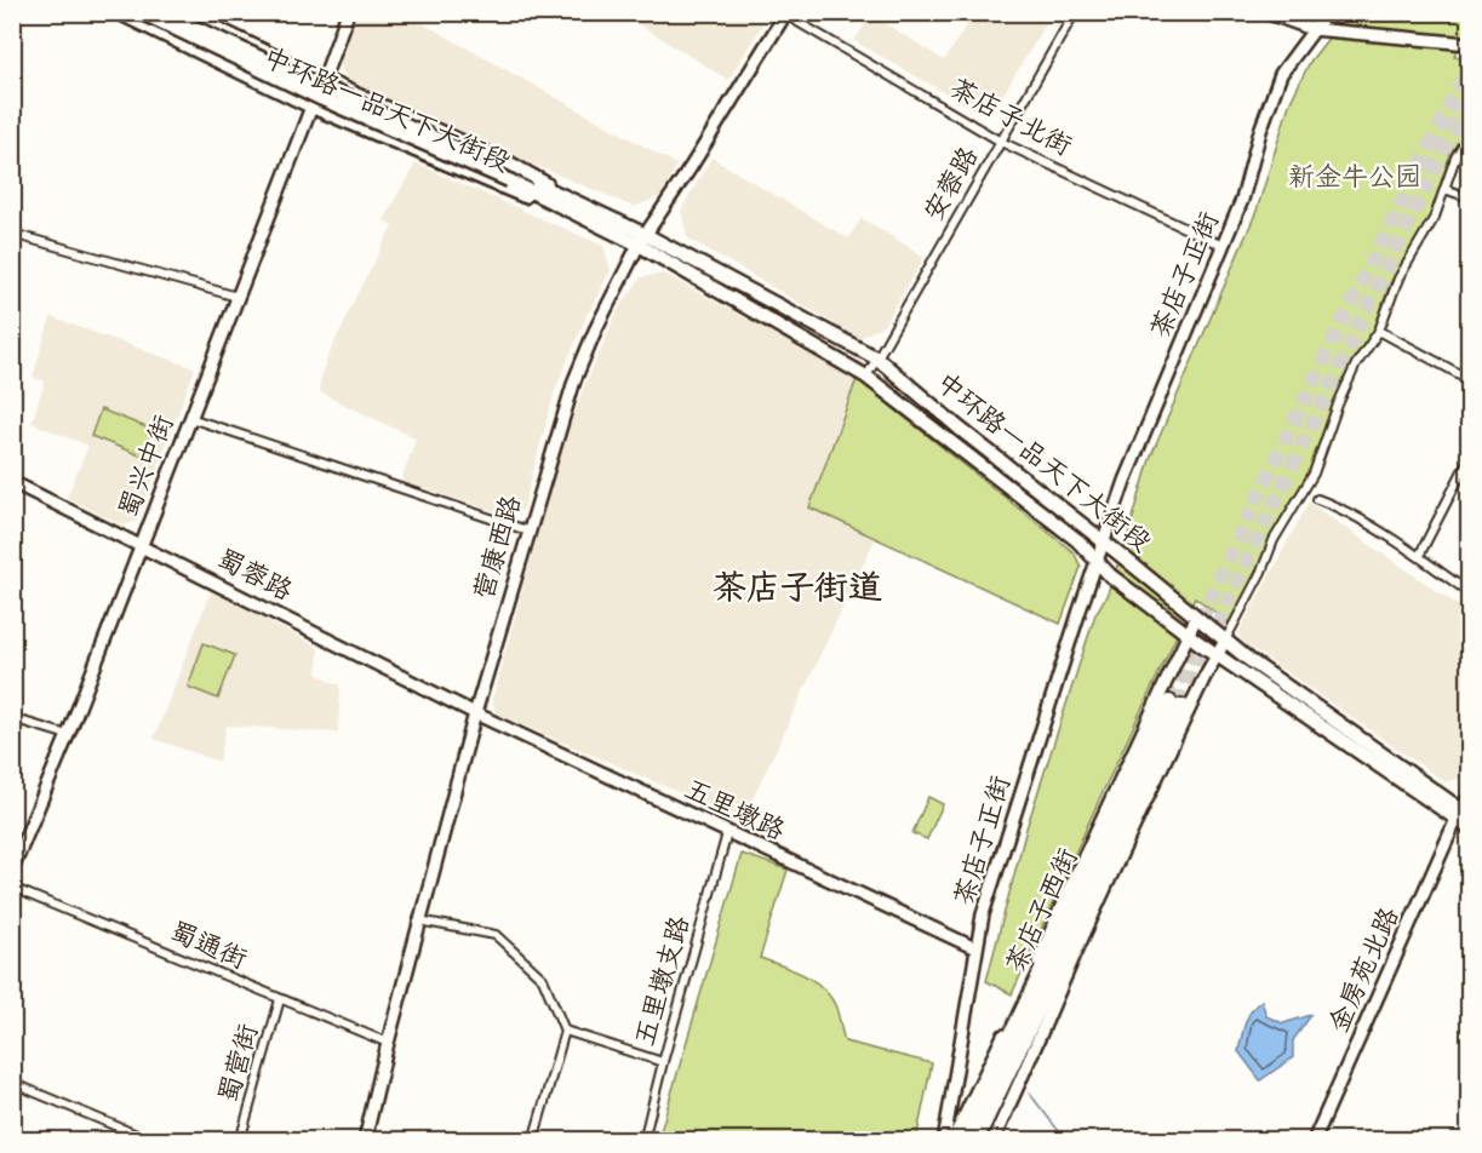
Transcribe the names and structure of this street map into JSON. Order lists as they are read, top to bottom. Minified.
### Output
{"streets":{"highway":["茶店子西街"],"main road":["中环路一品天下大街段"],"street":["茶店子北街","安蓉路","茶店子正街","蜀兴中街","营康西路","蜀蓉路","五里墩路","蜀通街","金房苑北路","五里墩支路","蜀营街"]},"crossings":[["中环路一品天下大街段","安蓉路"],["中环路一品天下大街段","茶店子正街"],["中环路一品天下大街段","蜀兴中街"],["中环路一品天下大街段","营康西路"],["中环路一品天下大街段","金房苑北路"],["茶店子北街","安蓉路"],["茶店子北街","茶店子正街"],["茶店子北街","营康西路"],["茶店子正街","五里墩路"],["蜀兴中街","蜀蓉路"],["营康西路","蜀蓉路"],["营康西路","五里墩路"],["营康西路","蜀通街"],["蜀蓉路","五里墩路"],["五里墩路","五里墩支路"],["蜀通街","蜀营街"]],"districts":["茶店子街道"],"parks":["新金牛公园"]}
